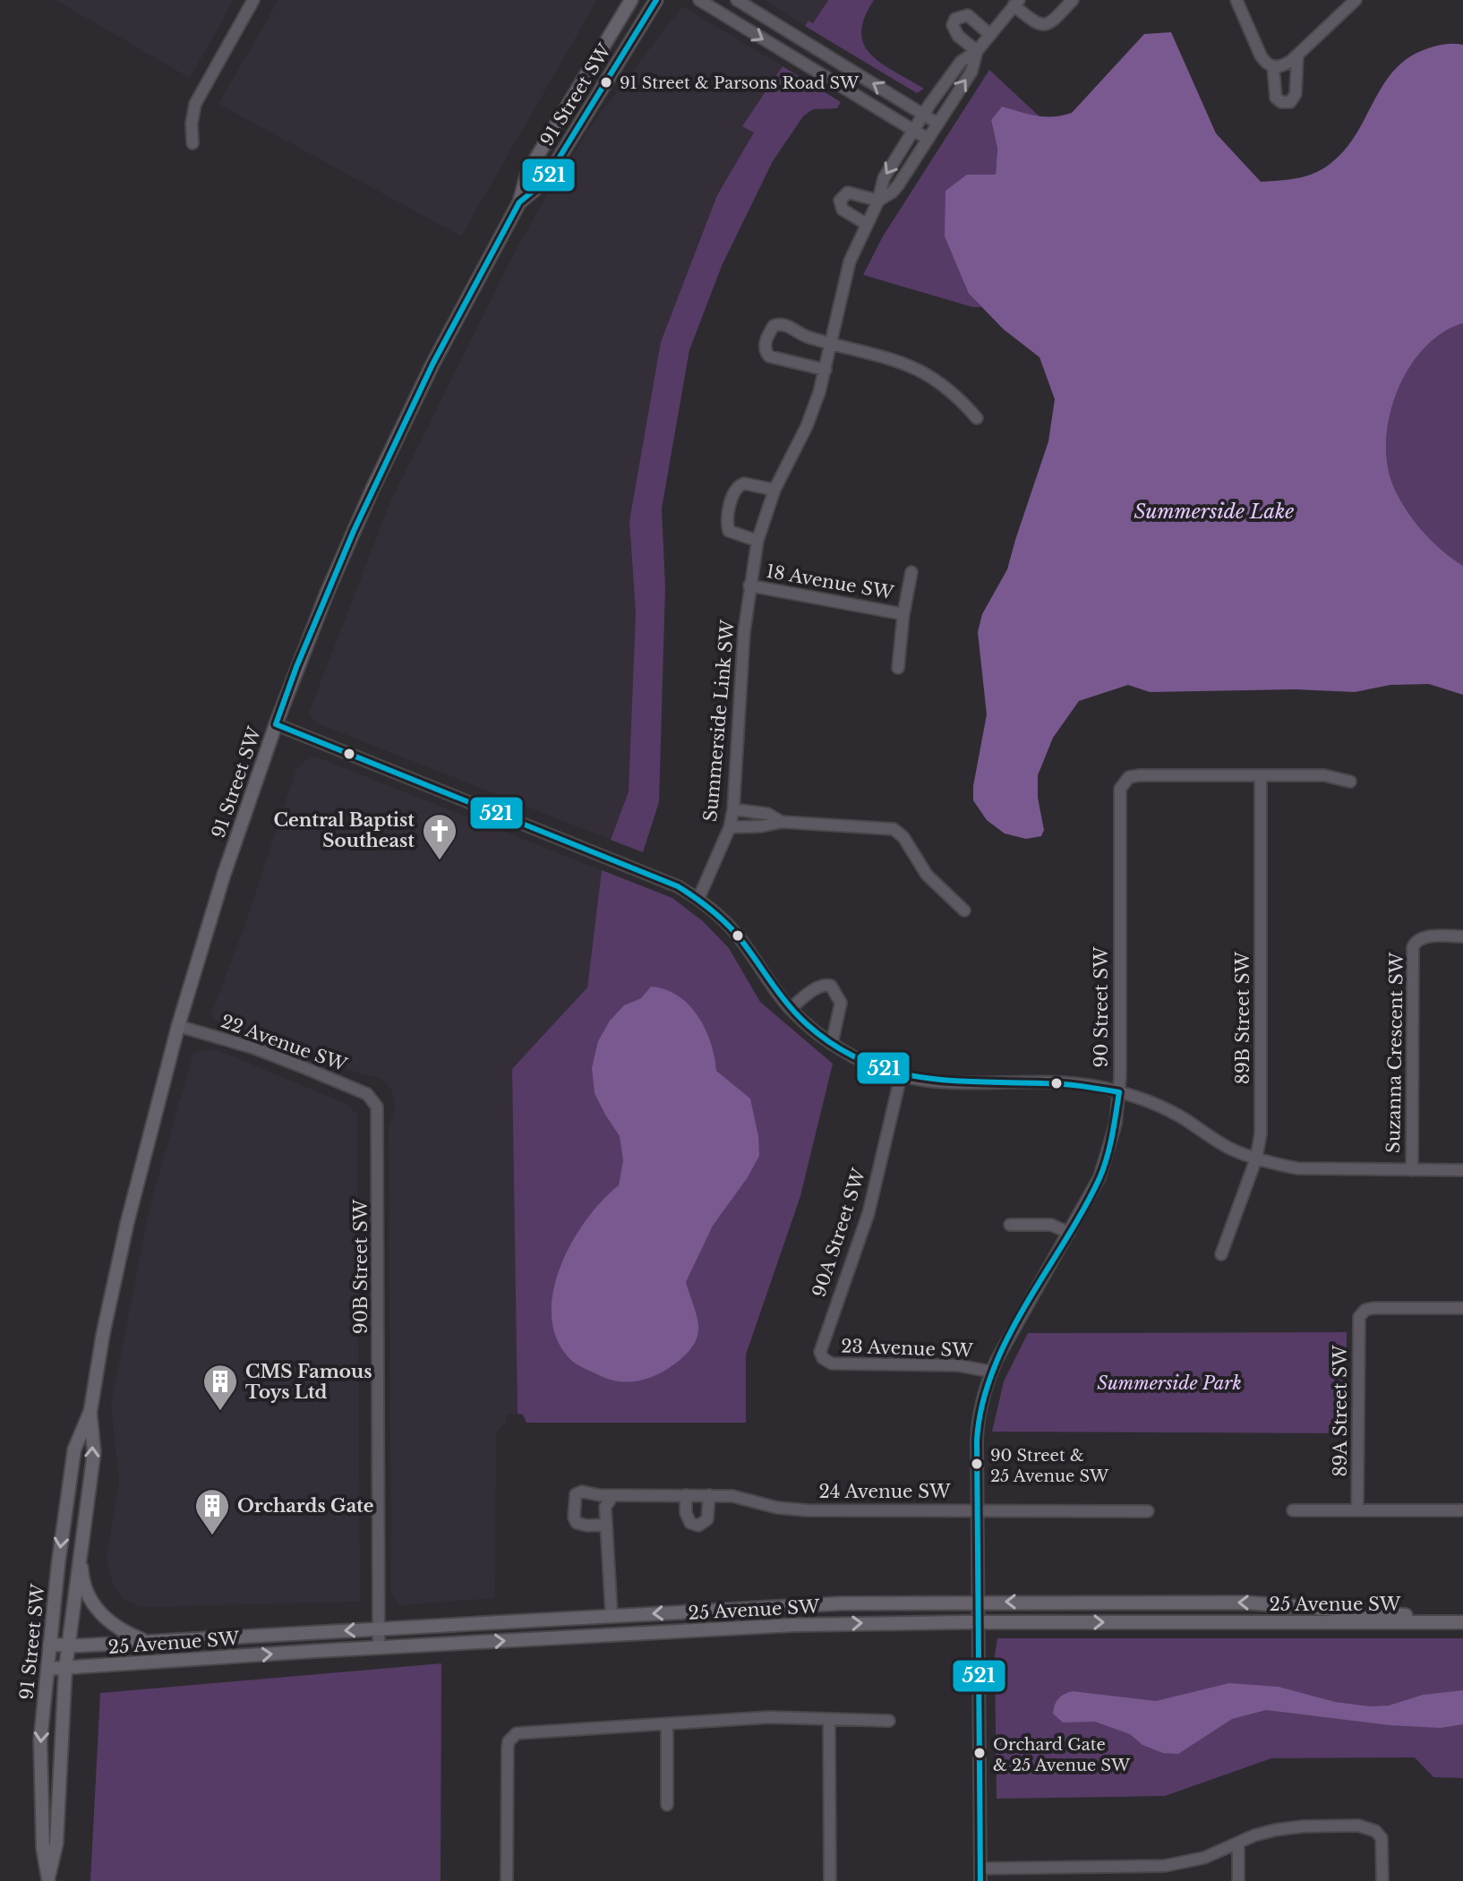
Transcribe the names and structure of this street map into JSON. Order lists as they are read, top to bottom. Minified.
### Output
{"streets":{"main road":["91 Street SW","25 Avenue SW"],"street":["18 Avenue SW","Summerside Link SW","90 Street SW","89B Street SW","22 Avenue SW","Suzanna Crescent SW","90A Street SW","90B Street SW","23 Avenue SW","89A Street SW","24 Avenue SW"]},"crossings":[["91 Street SW","22 Avenue SW"],["91 Street SW","25 Avenue SW"],["18 Avenue SW","Summerside Link SW"],["90 Street SW","89B Street SW"],["90 Street SW","23 Avenue SW"],["90 Street SW","24 Avenue SW"],["90 Street SW","25 Avenue SW"],["22 Avenue SW","90B Street SW"],["90A Street SW","23 Avenue SW"],["90B Street SW","25 Avenue SW"]],"water":["Summerside Lake"],"parks":["Summerside Park"],"places":{"other":["91 Street & Parsons Road SW","90 Street & 25 Avenue SW","Orchard Gate & 25 Avenue SW"],"church":["Central Baptist Southeast"],"building":["CMS Famous Toys Ltd","Orchards Gate"]},"lines":["transit line 521"]}
